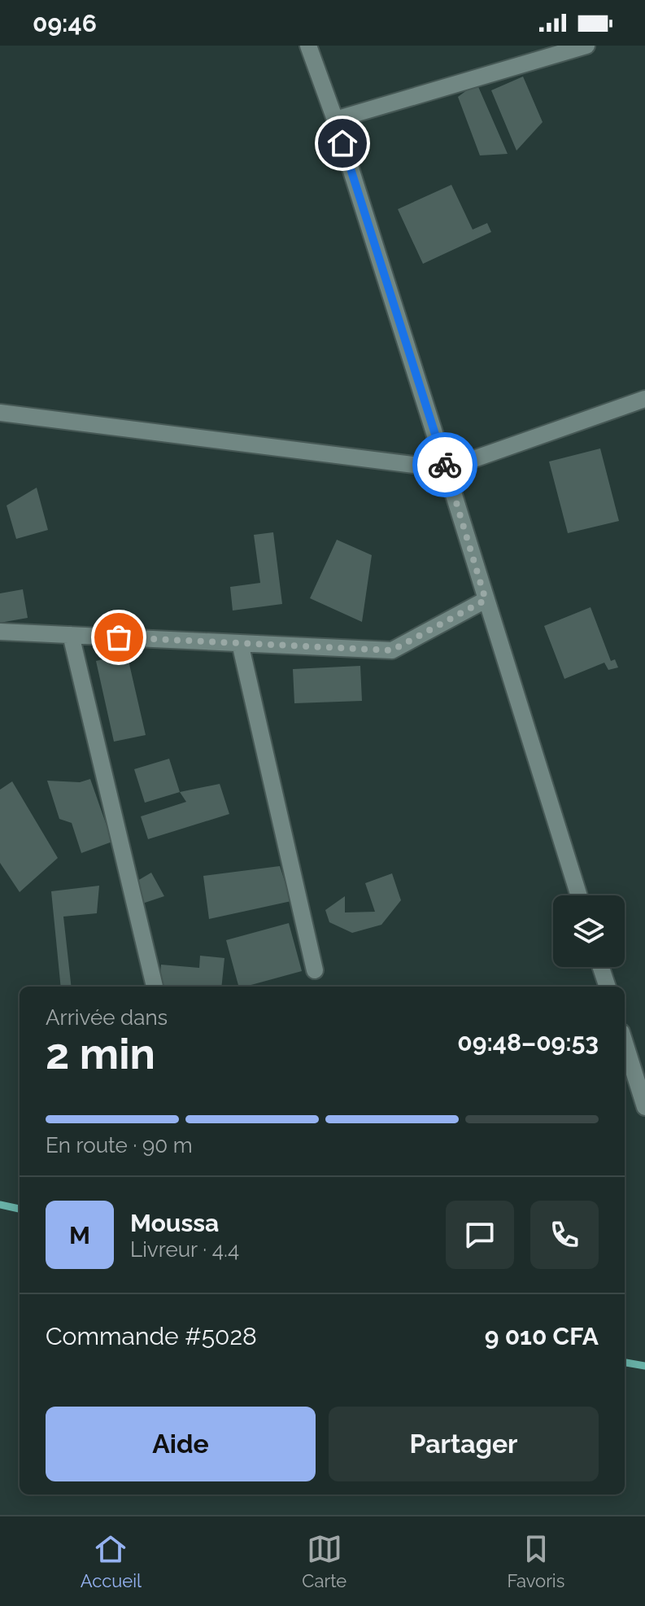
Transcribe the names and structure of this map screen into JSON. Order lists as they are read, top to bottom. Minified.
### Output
{"page":{"status":"09:46","heading":["2 min","Arrivée dans","09:48–09:53"],"panel":["Moussa","Livreur · 4.4","Commande #5028","9 010 CFA"],"bar":"En route · 90 m","round":"M","buttons":["Aide","Partager"],"tabs":["Accueil","Carte","Favoris"]}}
